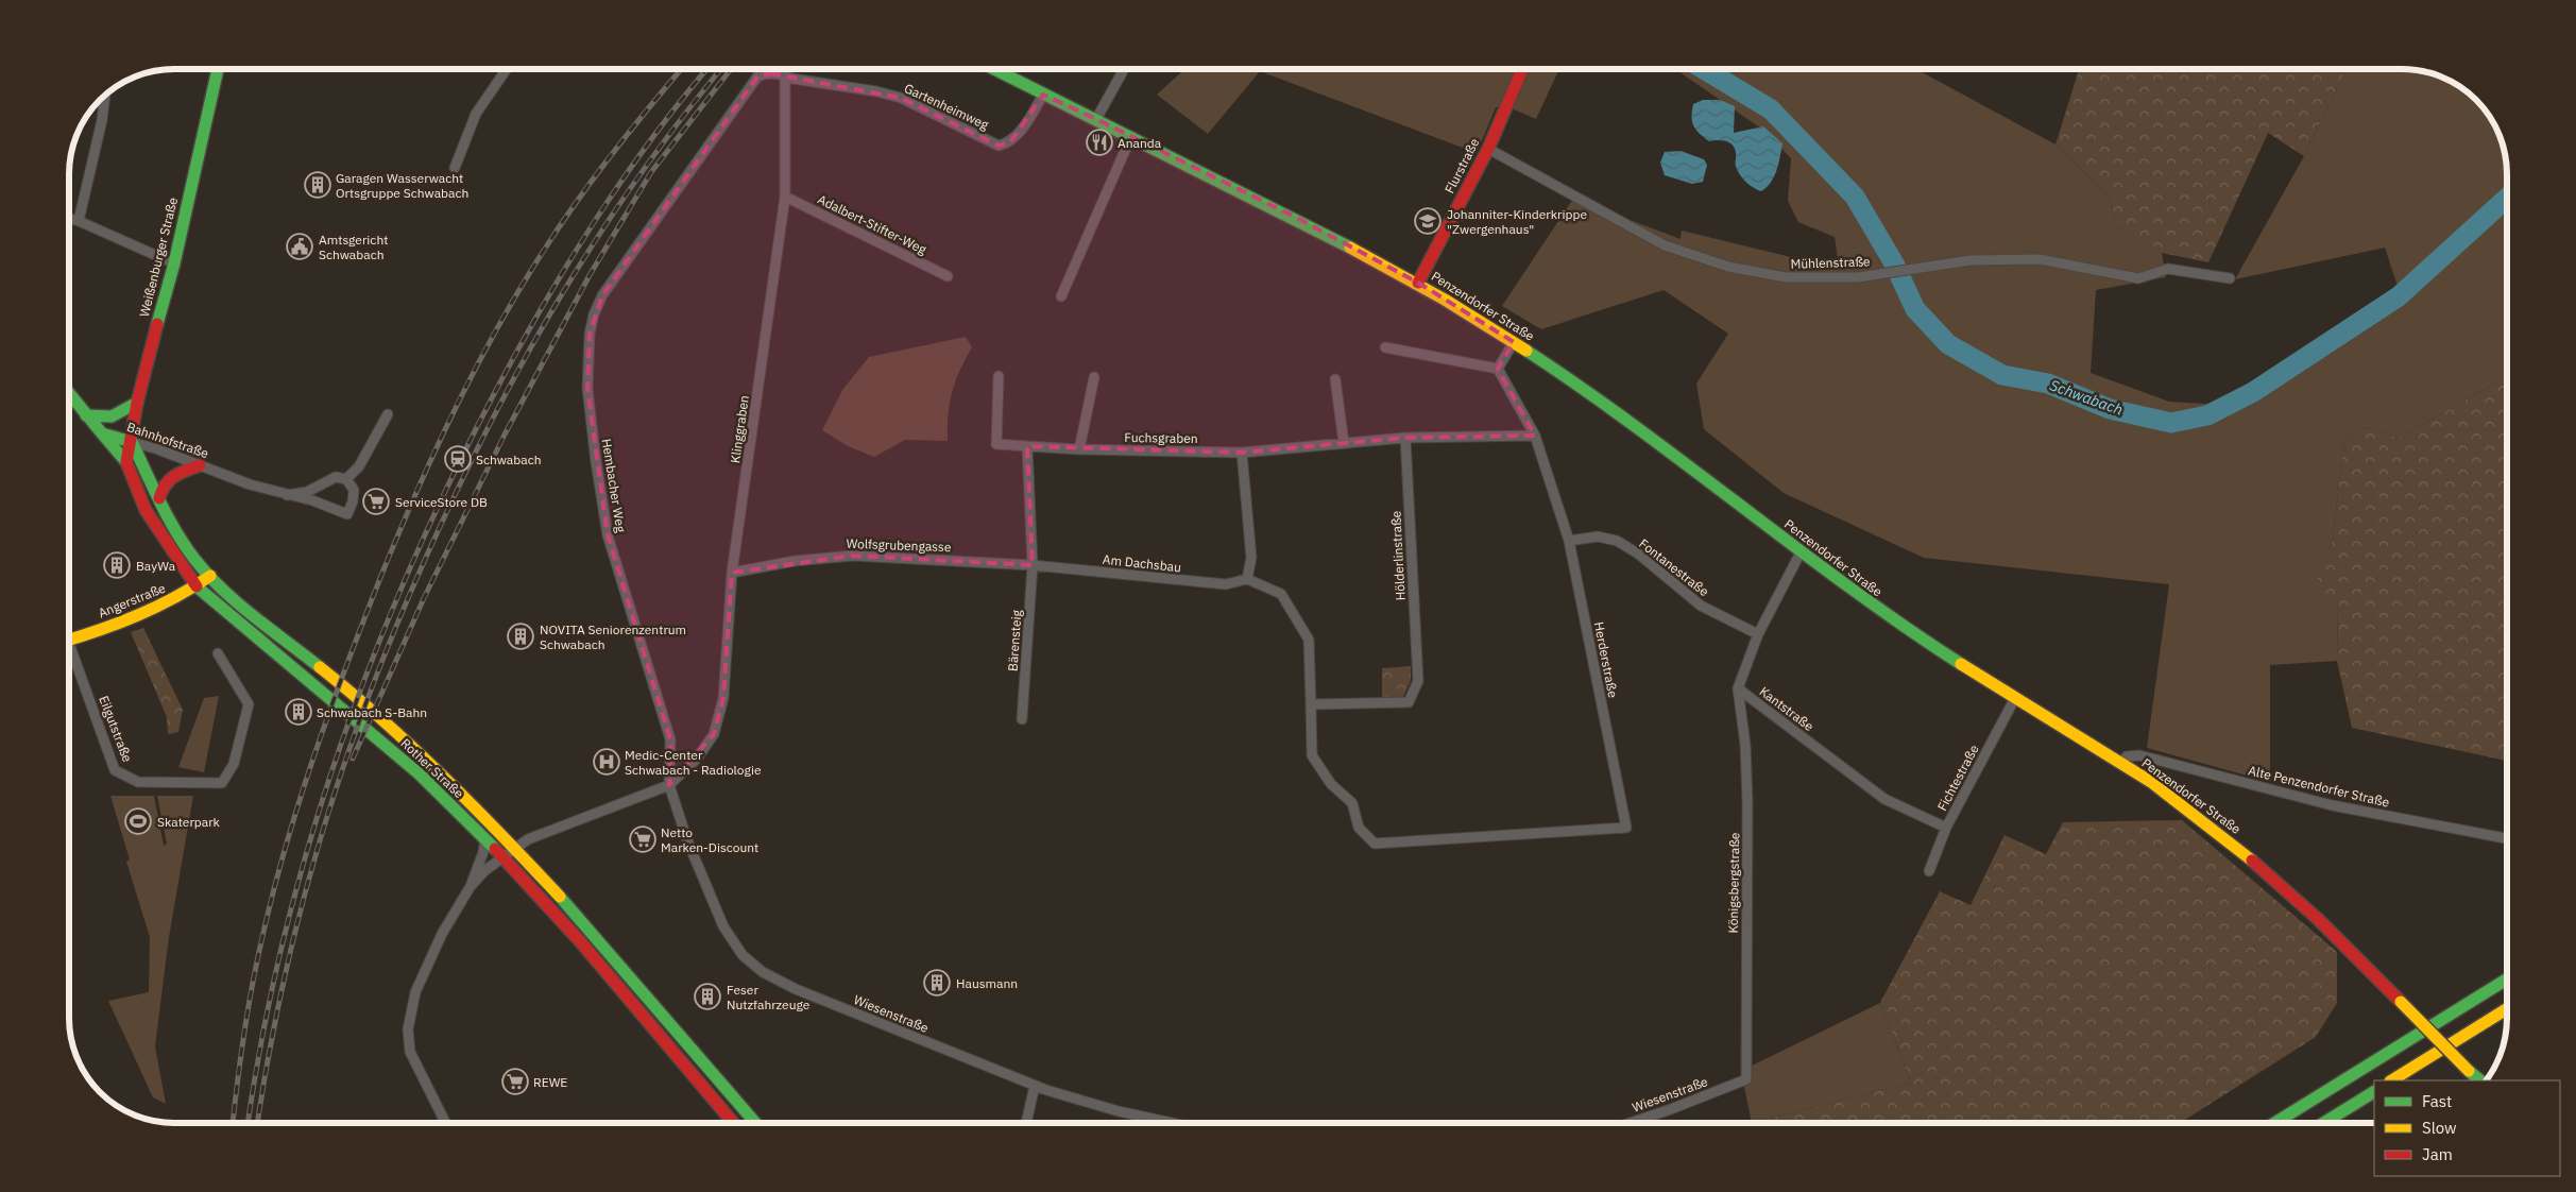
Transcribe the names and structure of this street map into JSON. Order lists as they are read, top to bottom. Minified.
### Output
{"streets":{"main road":["Flurstraße","Weißenburger Straße","Penzendorfer Straße","Bahnhofstraße","Angerstraße","Rother Straße"],"street":["Gartenheimweg","Adalbert-Stifter-Weg","Mühlenstraße","Klinggraben","Fuchsgraben","Hembacher Weg","Wolfsgrubengasse","Hölderlinstraße","Am Dachsbau","Fontanestraße","Bärensteig","Herderstraße","Kantstraße","Eilgutstraße","Fichtestraße","Alte Penzendorfer Straße","Königsbergstraße","Wiesenstraße"]},"crossings":[["Gartenheimweg","Penzendorfer Straße"],["Gartenheimweg","Klinggraben"],["Gartenheimweg","Hembacher Weg"],["Flurstraße","Mühlenstraße"],["Flurstraße","Penzendorfer Straße"],["Adalbert-Stifter-Weg","Klinggraben"],["Weißenburger Straße","Bahnhofstraße"],["Weißenburger Straße","Rother Straße"],["Penzendorfer Straße","Fichtestraße"],["Penzendorfer Straße","Alte Penzendorfer Straße"],["Klinggraben","Hembacher Weg"],["Klinggraben","Wolfsgrubengasse"],["Klinggraben","Wiesenstraße"],["Fuchsgraben","Hölderlinstraße"],["Bahnhofstraße","Rother Straße"],["Hembacher Weg","Wiesenstraße"],["Wolfsgrubengasse","Am Dachsbau"],["Wolfsgrubengasse","Bärensteig"],["Hölderlinstraße","Herderstraße"],["Am Dachsbau","Bärensteig"],["Fontanestraße","Herderstraße"],["Angerstraße","Rother Straße"],["Kantstraße","Fichtestraße"],["Kantstraße","Königsbergstraße"],["Königsbergstraße","Wiesenstraße"]],"water":["Schwabach"],"places":{"restaurant":["Ananda"],"building":["Garagen Wasserwacht Ortsgruppe Schwabach","BayWa","NOVITA Seniorenzentrum Schwabach","Schwabach S-Bahn","Hausmann","Feser Nutzfahrzeuge"],"school or university":["Johanniter-Kinderkrippe \"Zwergenhaus\""],"public building":["Amtsgericht Schwabach"],"station":["Schwabach"],"supermarket":["ServiceStore DB","Netto Marken-Discount","REWE"],"hospital":["Medic-Center Schwabach - Radiologie"],"sports":["Skaterpark"]},"legend":["Fast","Slow","Jam"]}
